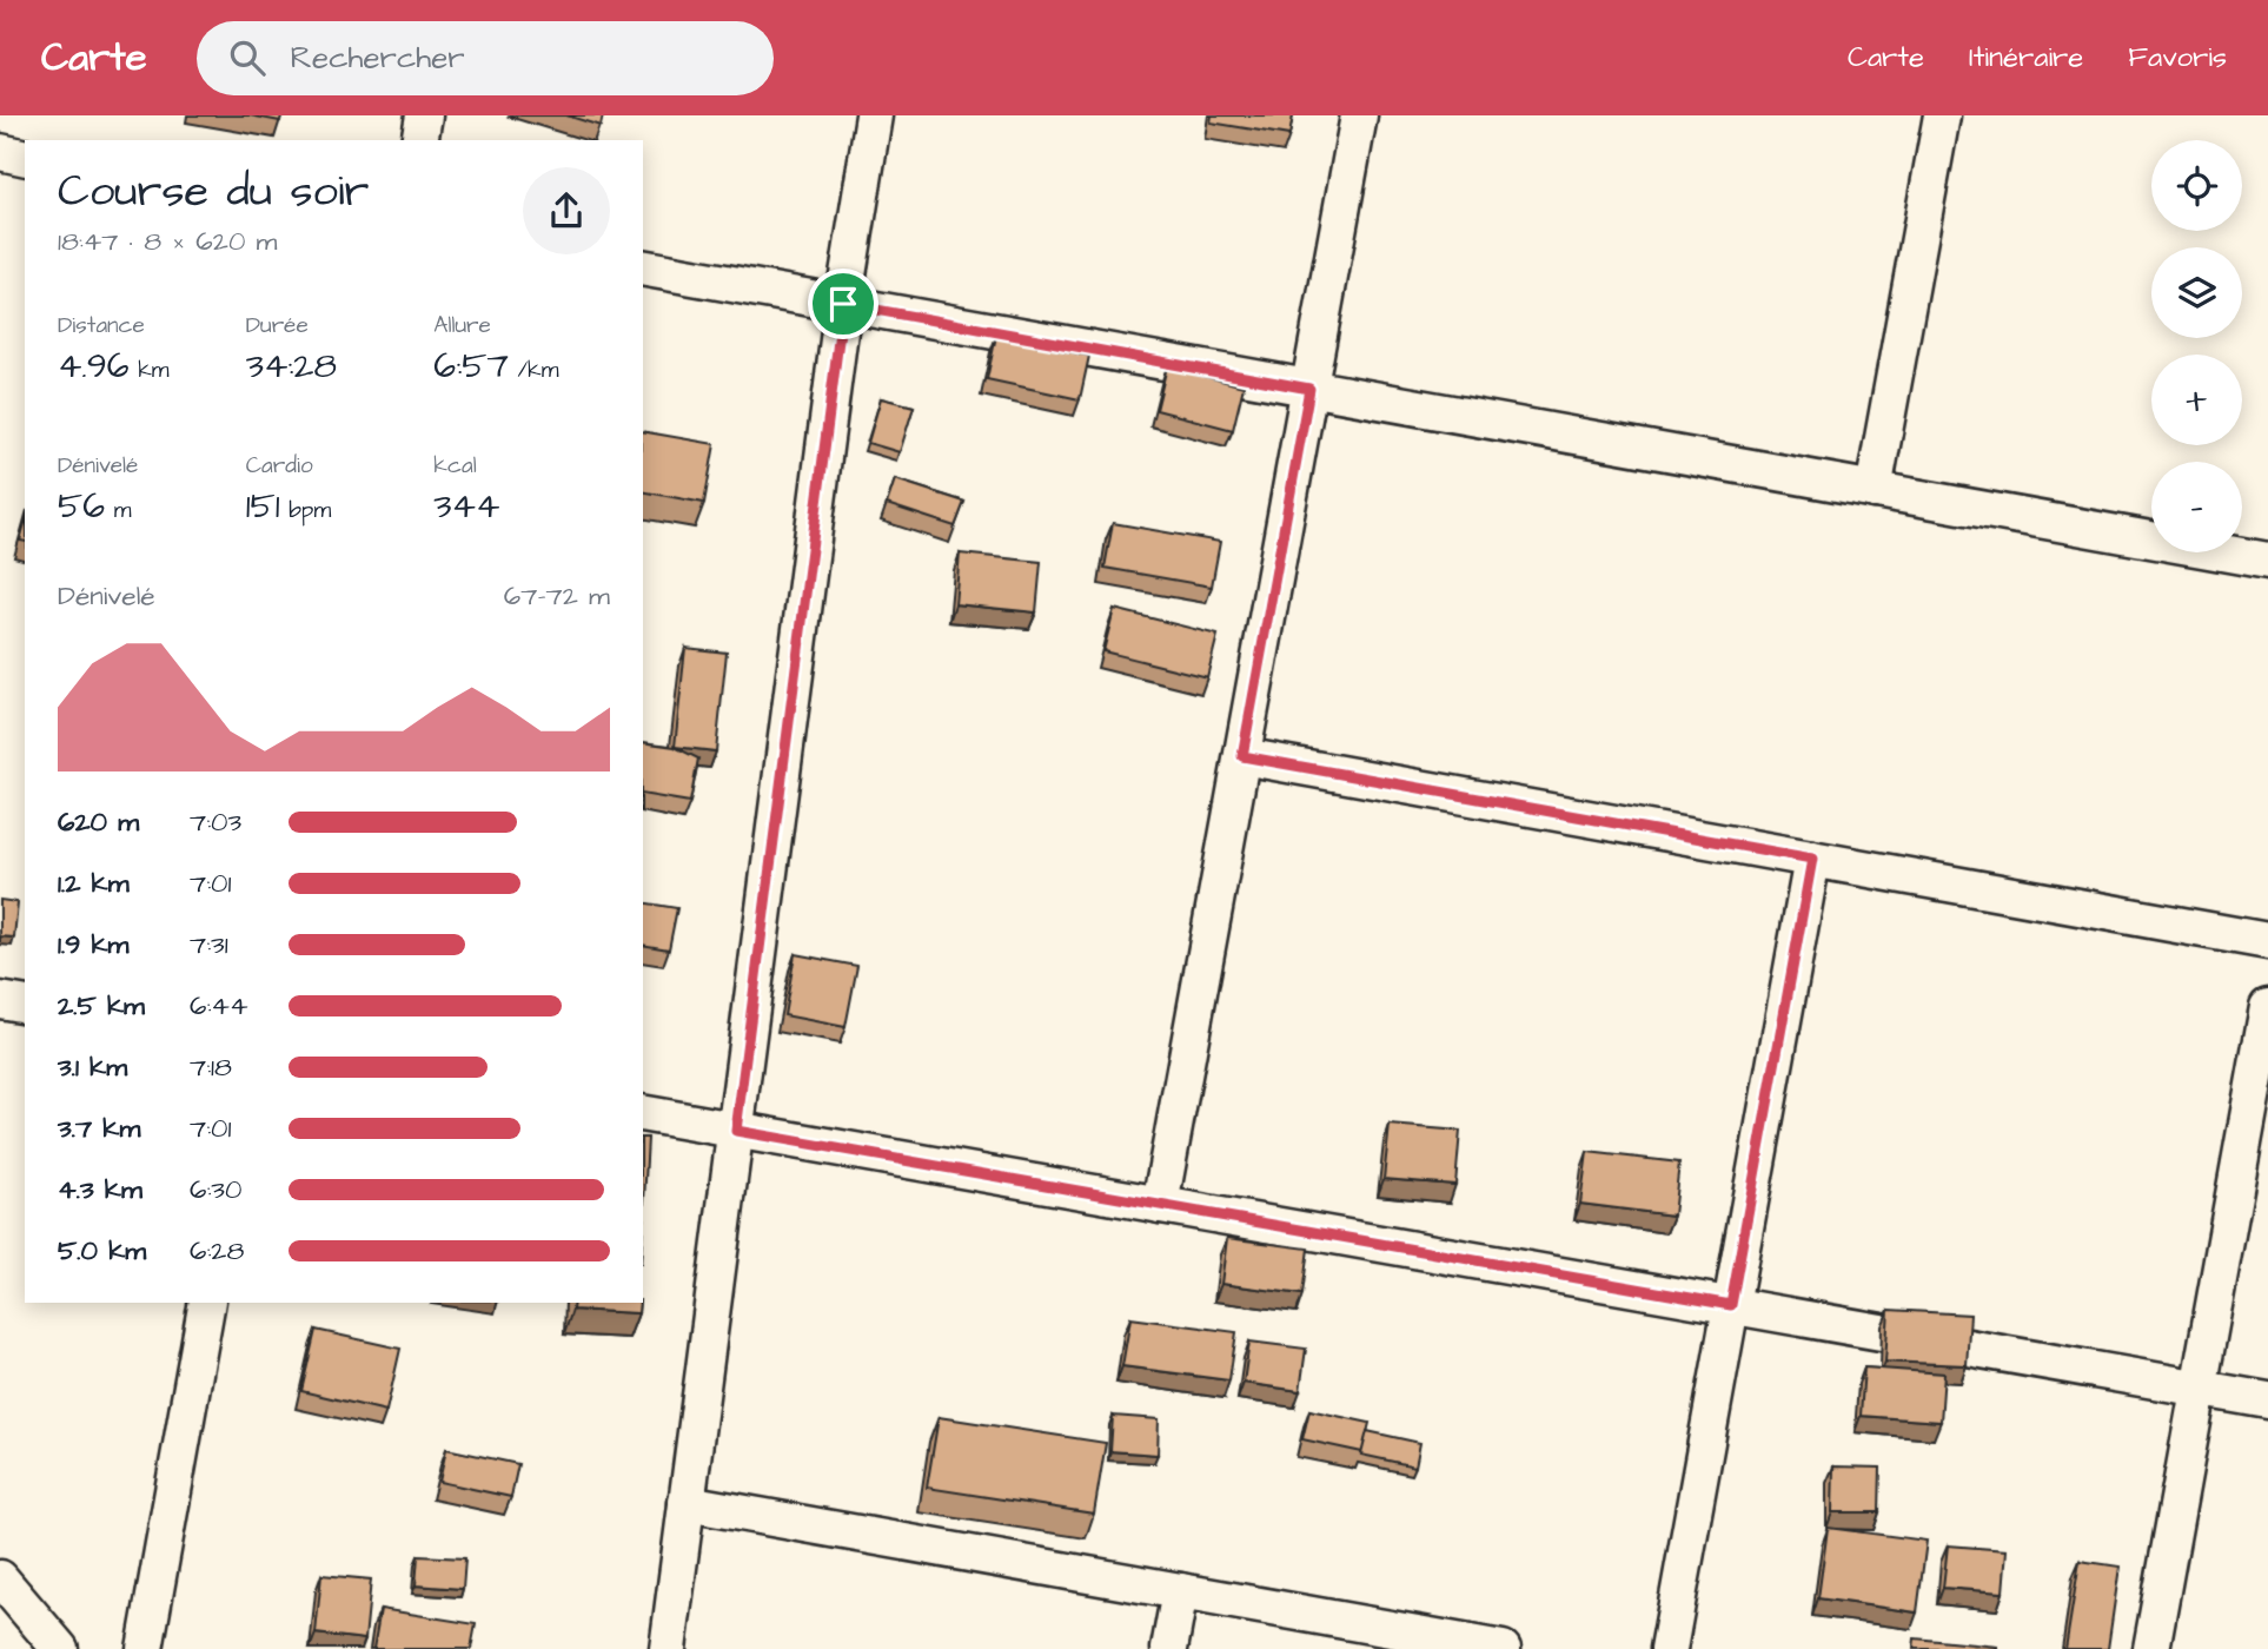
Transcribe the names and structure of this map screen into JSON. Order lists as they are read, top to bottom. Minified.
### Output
{"page":{"header":"Carte","search":"Rechercher","nav":["Carte","Itinéraire","Favoris"],"map_buttons":["+","−"],"heading":["Course du soir","18:47 · 8 × 620 m"],"stats":[["Distance","4.96 km"],["Durée","34:28"],["Allure","6:57 /km"],["Dénivelé","56 m"],["Cardio","151 bpm"],["kcal","344"]],"chart":["Dénivelé","67–72 m"],"list":[{"name":"620 m","note":"7:03"},{"name":"1.2 km","note":"7:01"},{"name":"1.9 km","note":"7:31"},{"name":"2.5 km","note":"6:44"},{"name":"3.1 km","note":"7:18"},{"name":"3.7 km","note":"7:01"},{"name":"4.3 km","note":"6:30"},{"name":"5.0 km","note":"6:28"}]}}
